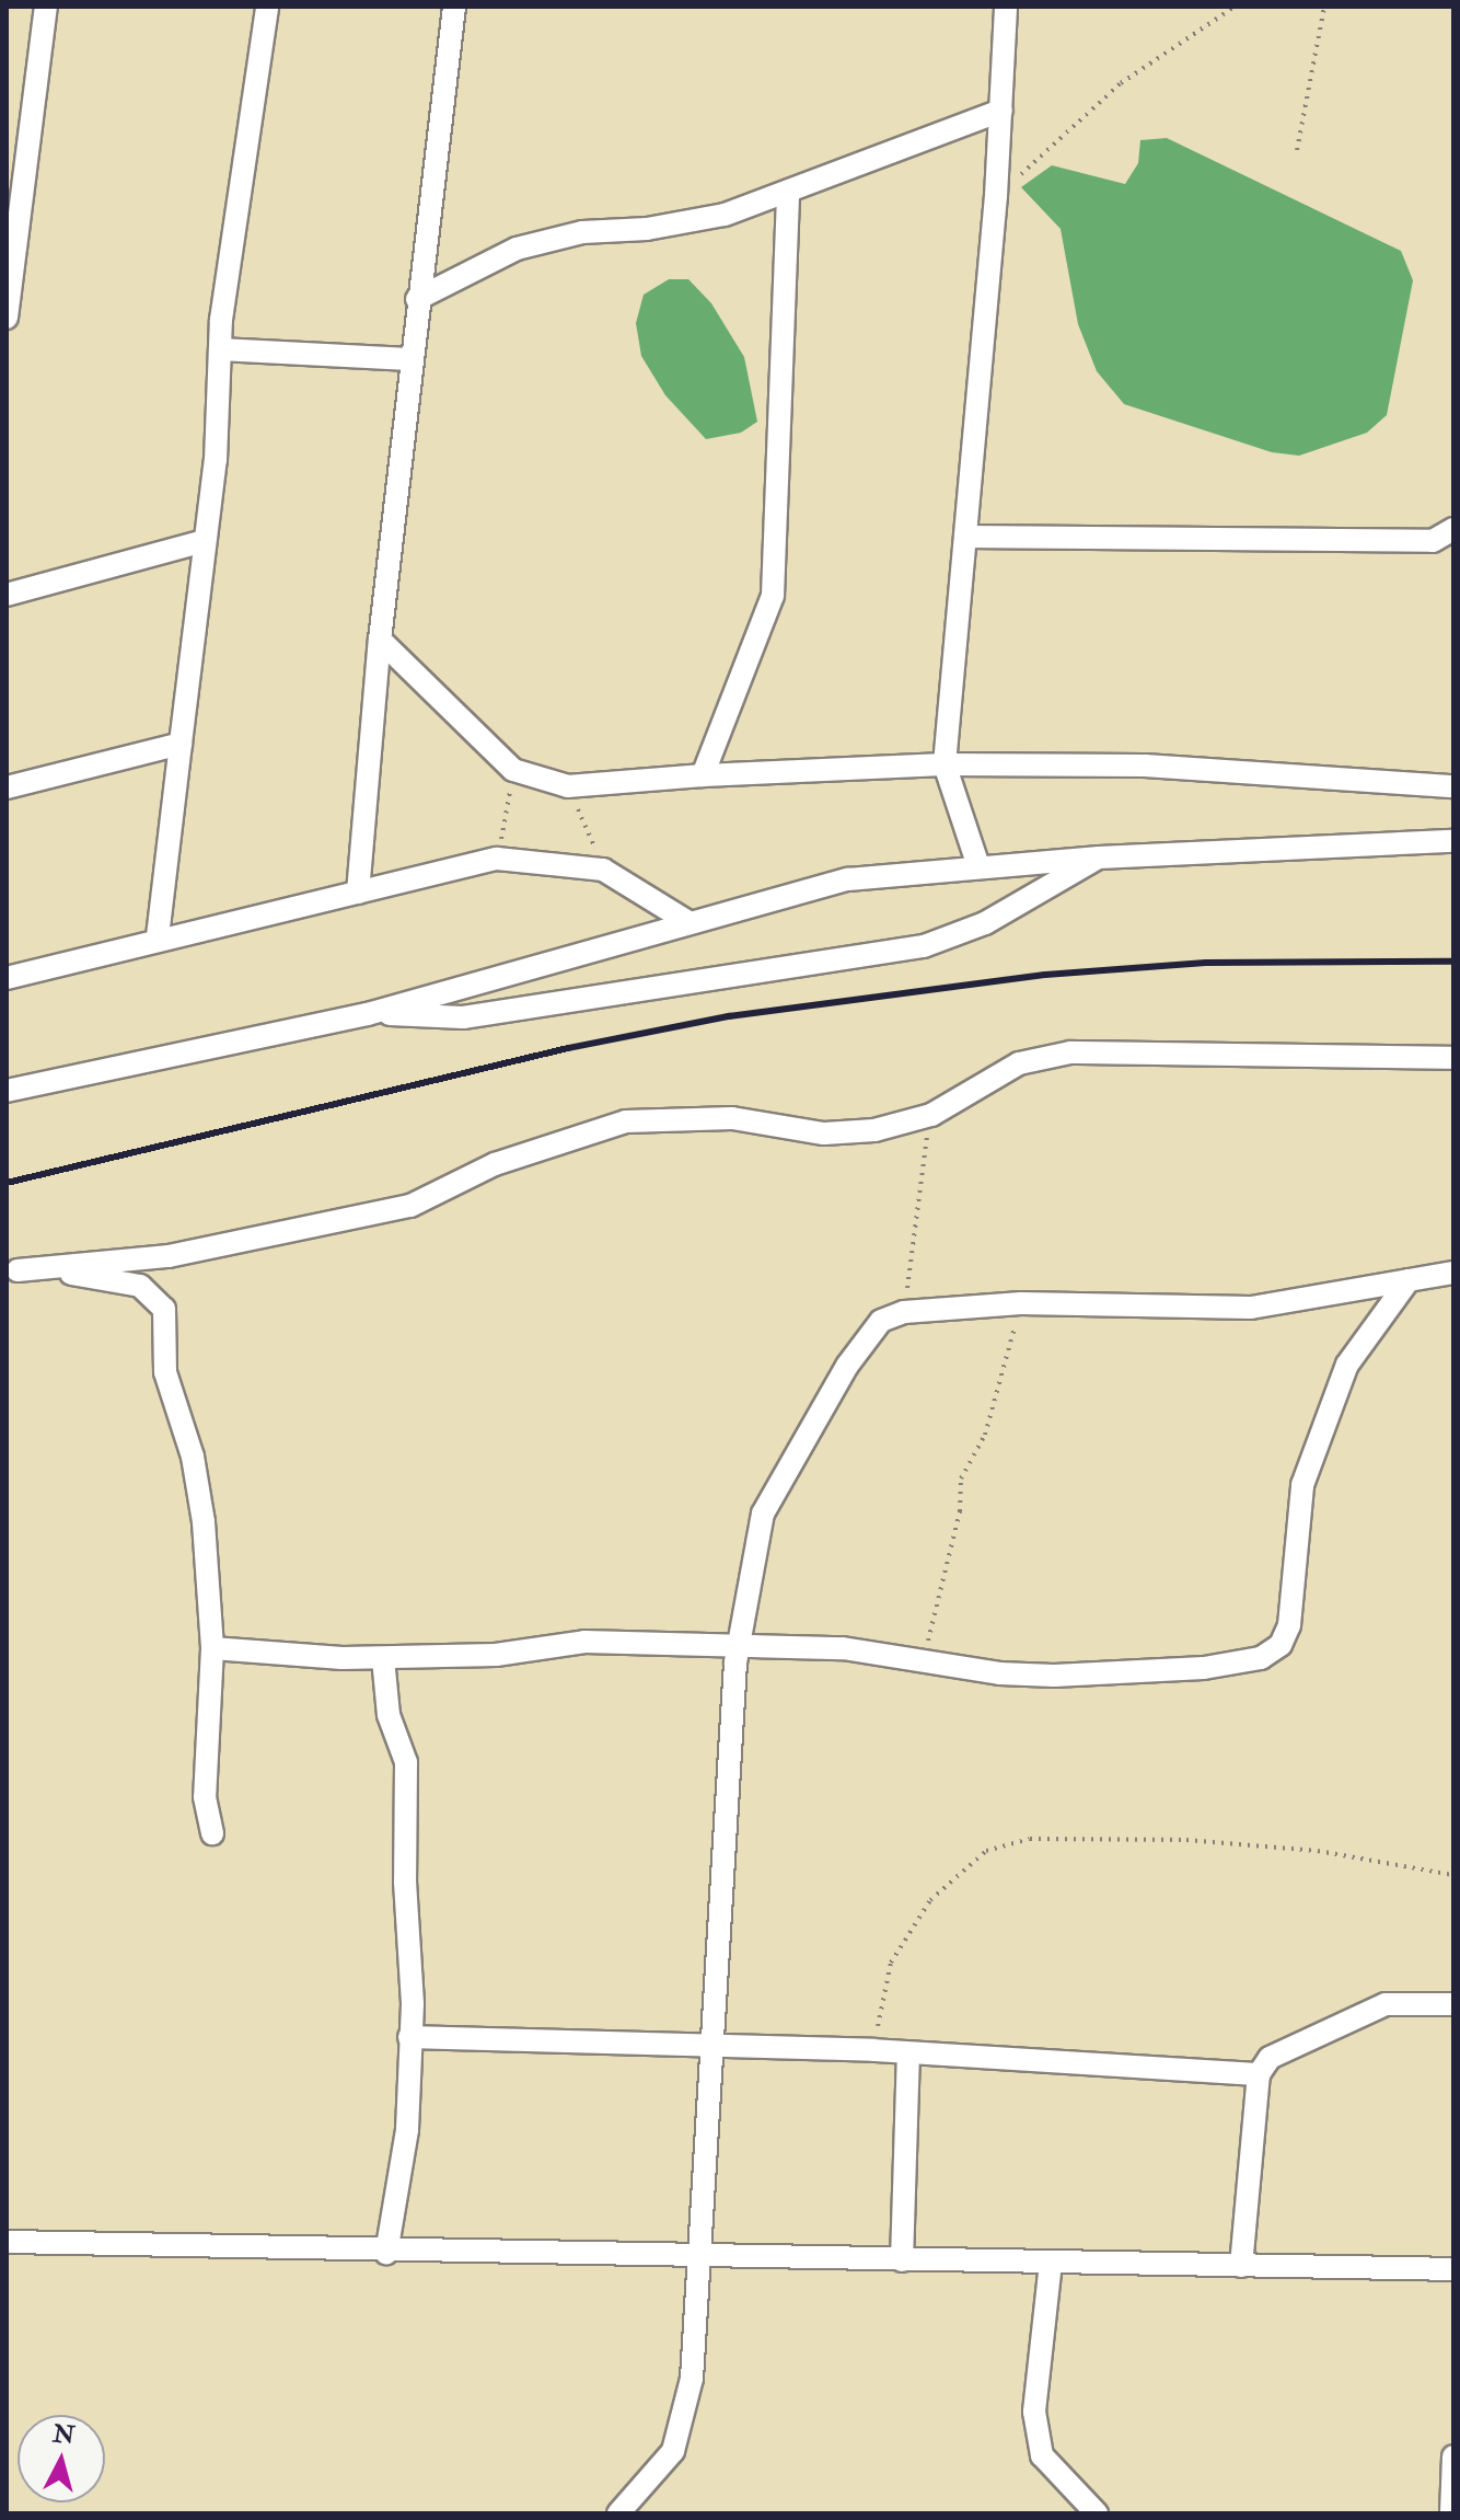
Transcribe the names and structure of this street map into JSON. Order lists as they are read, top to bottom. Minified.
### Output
{"north":"top"}
